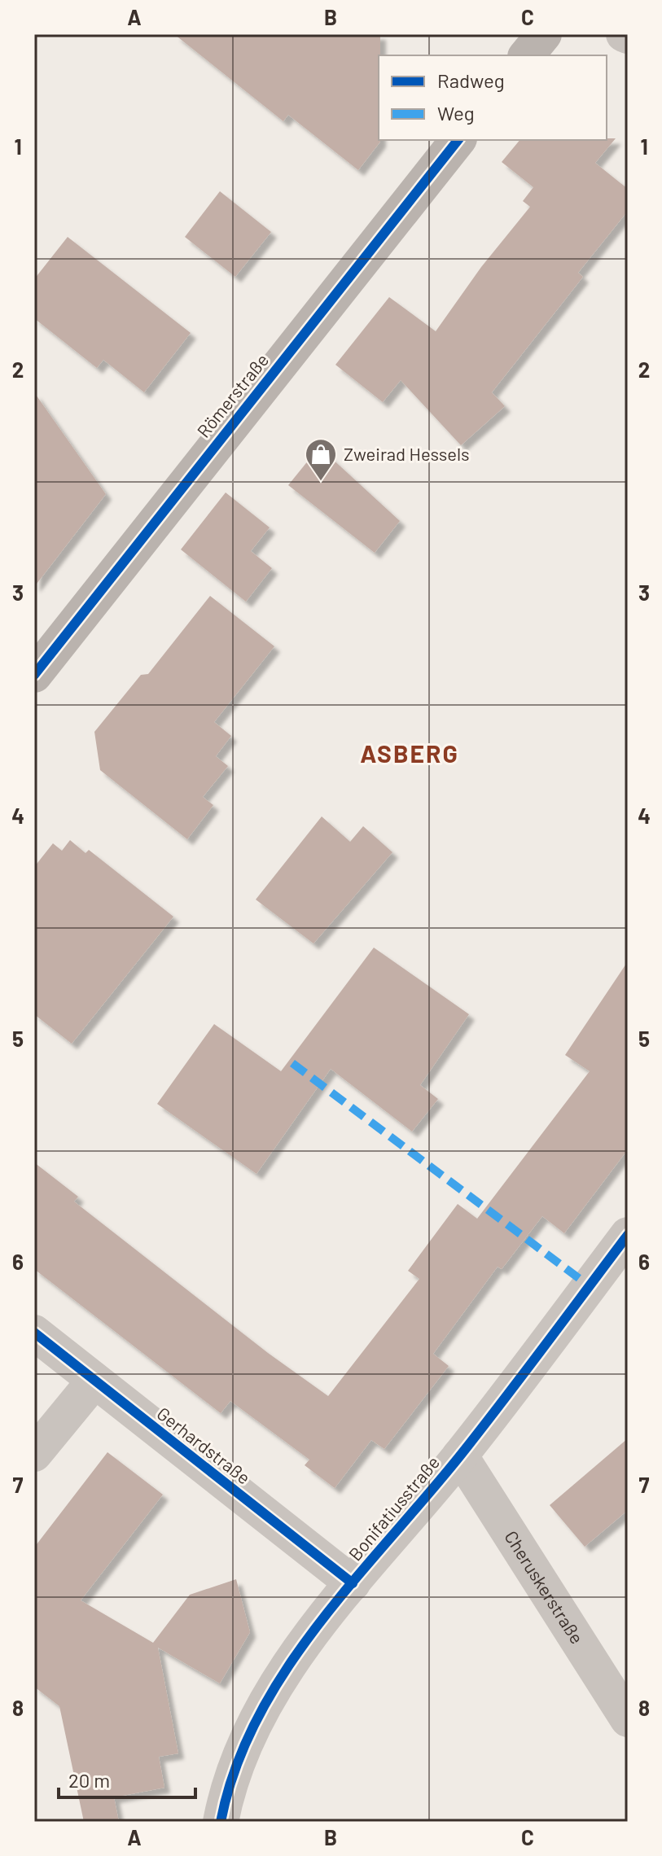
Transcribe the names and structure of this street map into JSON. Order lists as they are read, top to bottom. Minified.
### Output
{"streets":{"street":["Römerstraße","Gerhardstraße","Bonifatiusstraße","Cheruskerstraße"]},"crossings":[["Gerhardstraße","Bonifatiusstraße"],["Bonifatiusstraße","Cheruskerstraße"]],"districts":["ASBERG"],"places":{"shop":["Zweirad Hessels"]},"legend":["Radweg","Weg"],"scale_bar":"20 m","grid":{"columns":["A","B","C"],"rows":["1","2","3","4","5","6","7","8"]}}
